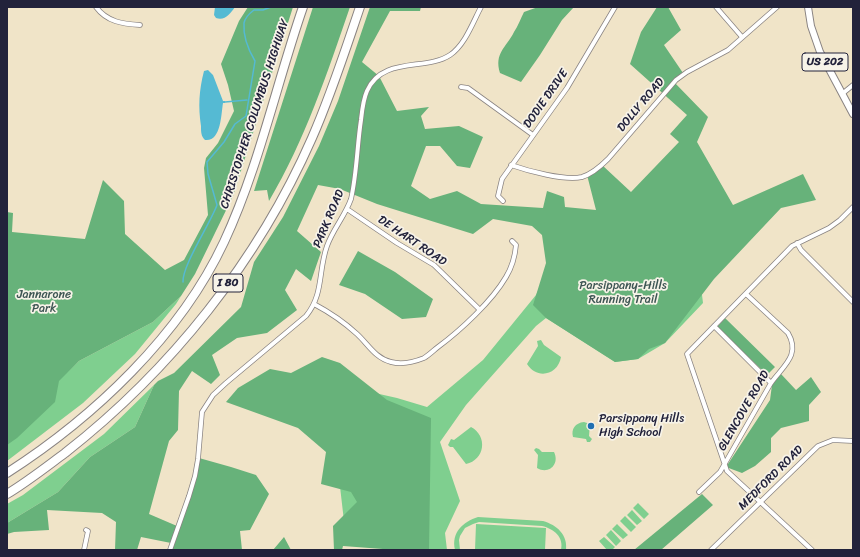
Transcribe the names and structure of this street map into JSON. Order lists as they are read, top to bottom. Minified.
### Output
{"streets":{"highway":["CHRISTOPHER COLUMBUS HIGHWAY","I 80"],"main road":["US 202"],"street":["DODIE DRIVE","DOLLY ROAD","PARK ROAD","DE HART ROAD","GLENCOVE ROAD","MEDFORD ROAD"]},"crossings":[["DODIE DRIVE","DOLLY ROAD"],["PARK ROAD","DE HART ROAD"],["GLENCOVE ROAD","MEDFORD ROAD"]],"parks":["Parsippany-Hills Running Trail","Jannarone Park"],"places":["Parsippany Hills High School"]}
